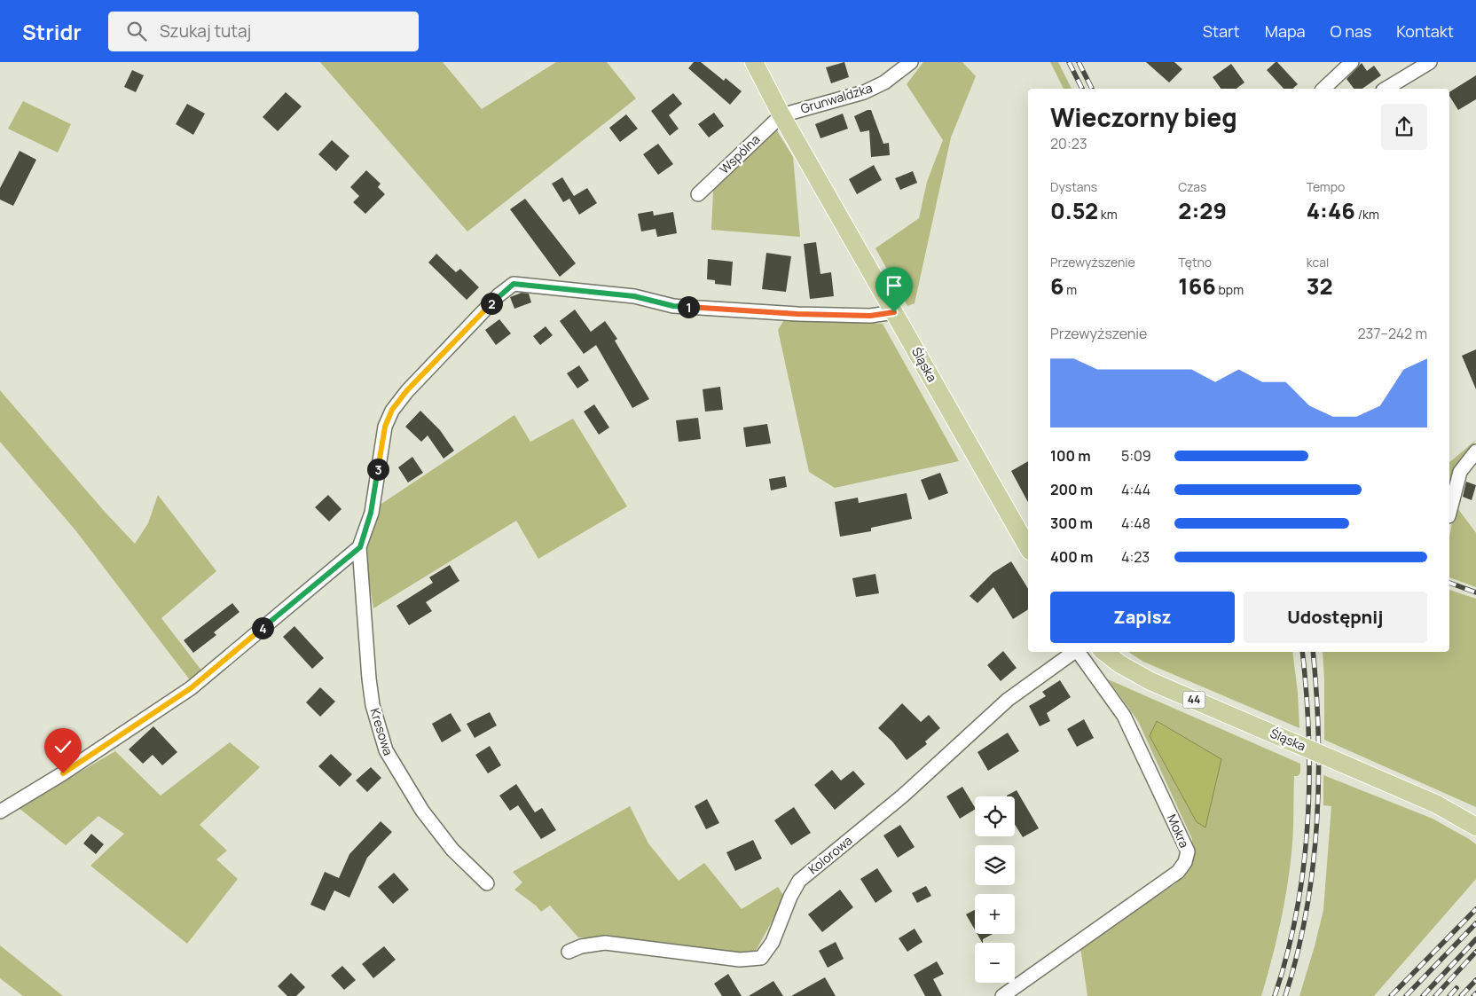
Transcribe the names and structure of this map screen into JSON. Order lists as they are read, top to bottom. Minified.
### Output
{"streets":{"main road":["Śląska","44"],"street":["Grunwaldzka","Wspólna","Kresowa","Mokra","Kolorowa"]},"crossings":[["Grunwaldzka","Wspólna"],["Grunwaldzka","Śląska"],["Wspólna","Śląska"]],"page":{"header":"Stridr","search":"Szukaj tutaj","nav":["Start","Mapa","O nas","Kontakt"],"heading":["Wieczorny bieg","20:23"],"stats":[["Dystans","0.52 km"],["Czas","2:29"],["Tempo","4:46 /km"],["Przewyższenie","6 m"],["Tętno","166 bpm"],["kcal","32"]],"pins":["2","1","3","4"],"chart":["Przewyższenie","237–242 m"],"list":[{"name":"100 m","note":"5:09"},{"name":"200 m","note":"4:44"},{"name":"300 m","note":"4:48"},{"name":"400 m","note":"4:23"}],"buttons":["Zapisz","Udostępnij"],"map_buttons":["+","−"]}}
